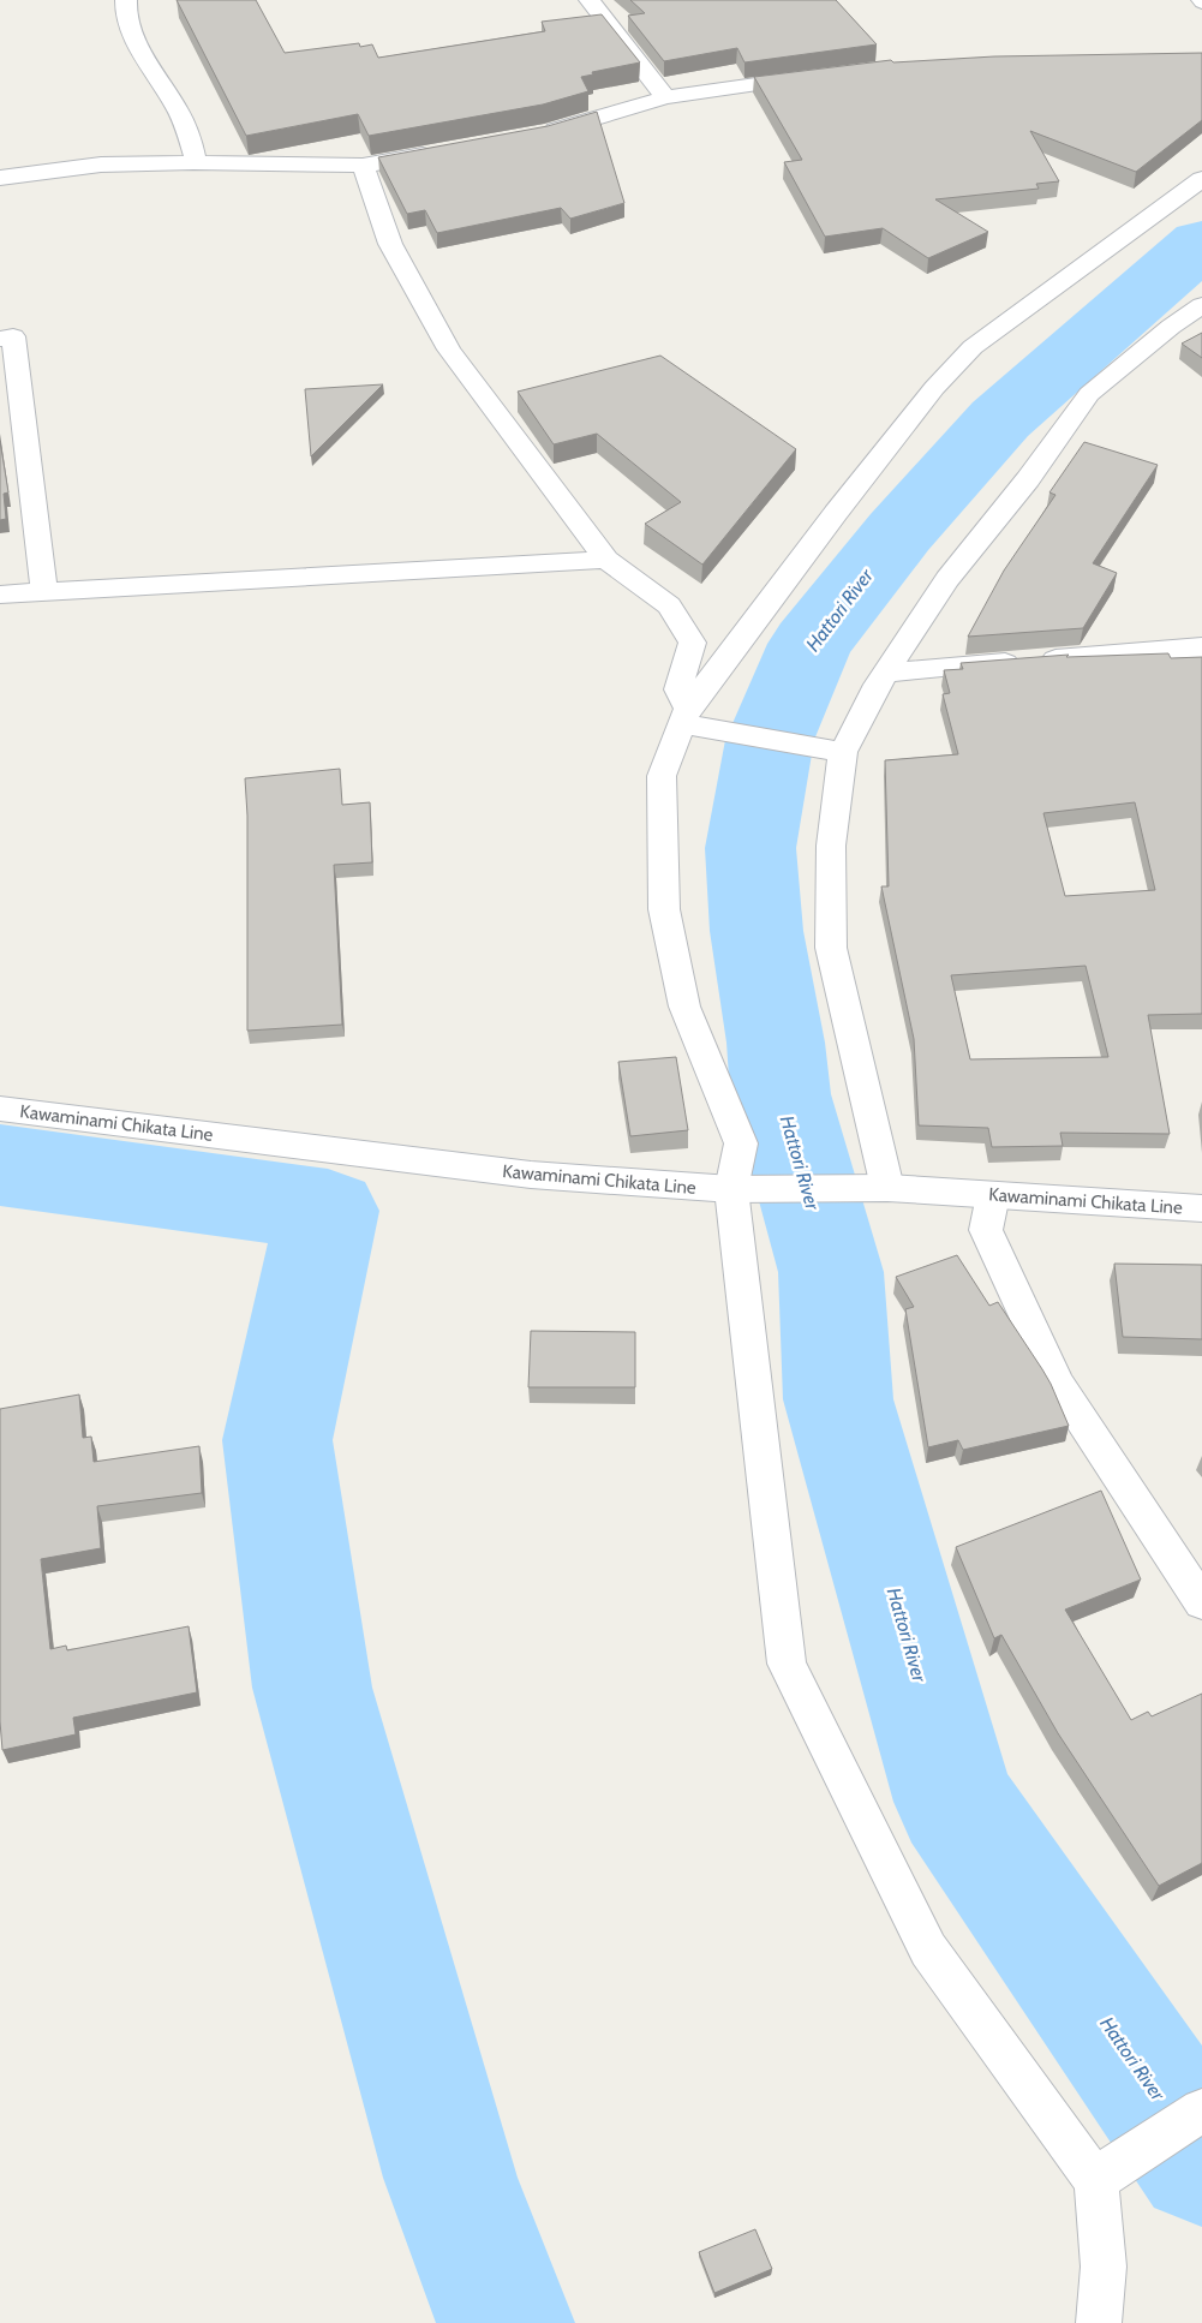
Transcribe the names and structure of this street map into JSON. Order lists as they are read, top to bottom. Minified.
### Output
{"streets":{"street":["Kawaminami Chikata Line"]},"water":["Hattori River"]}
